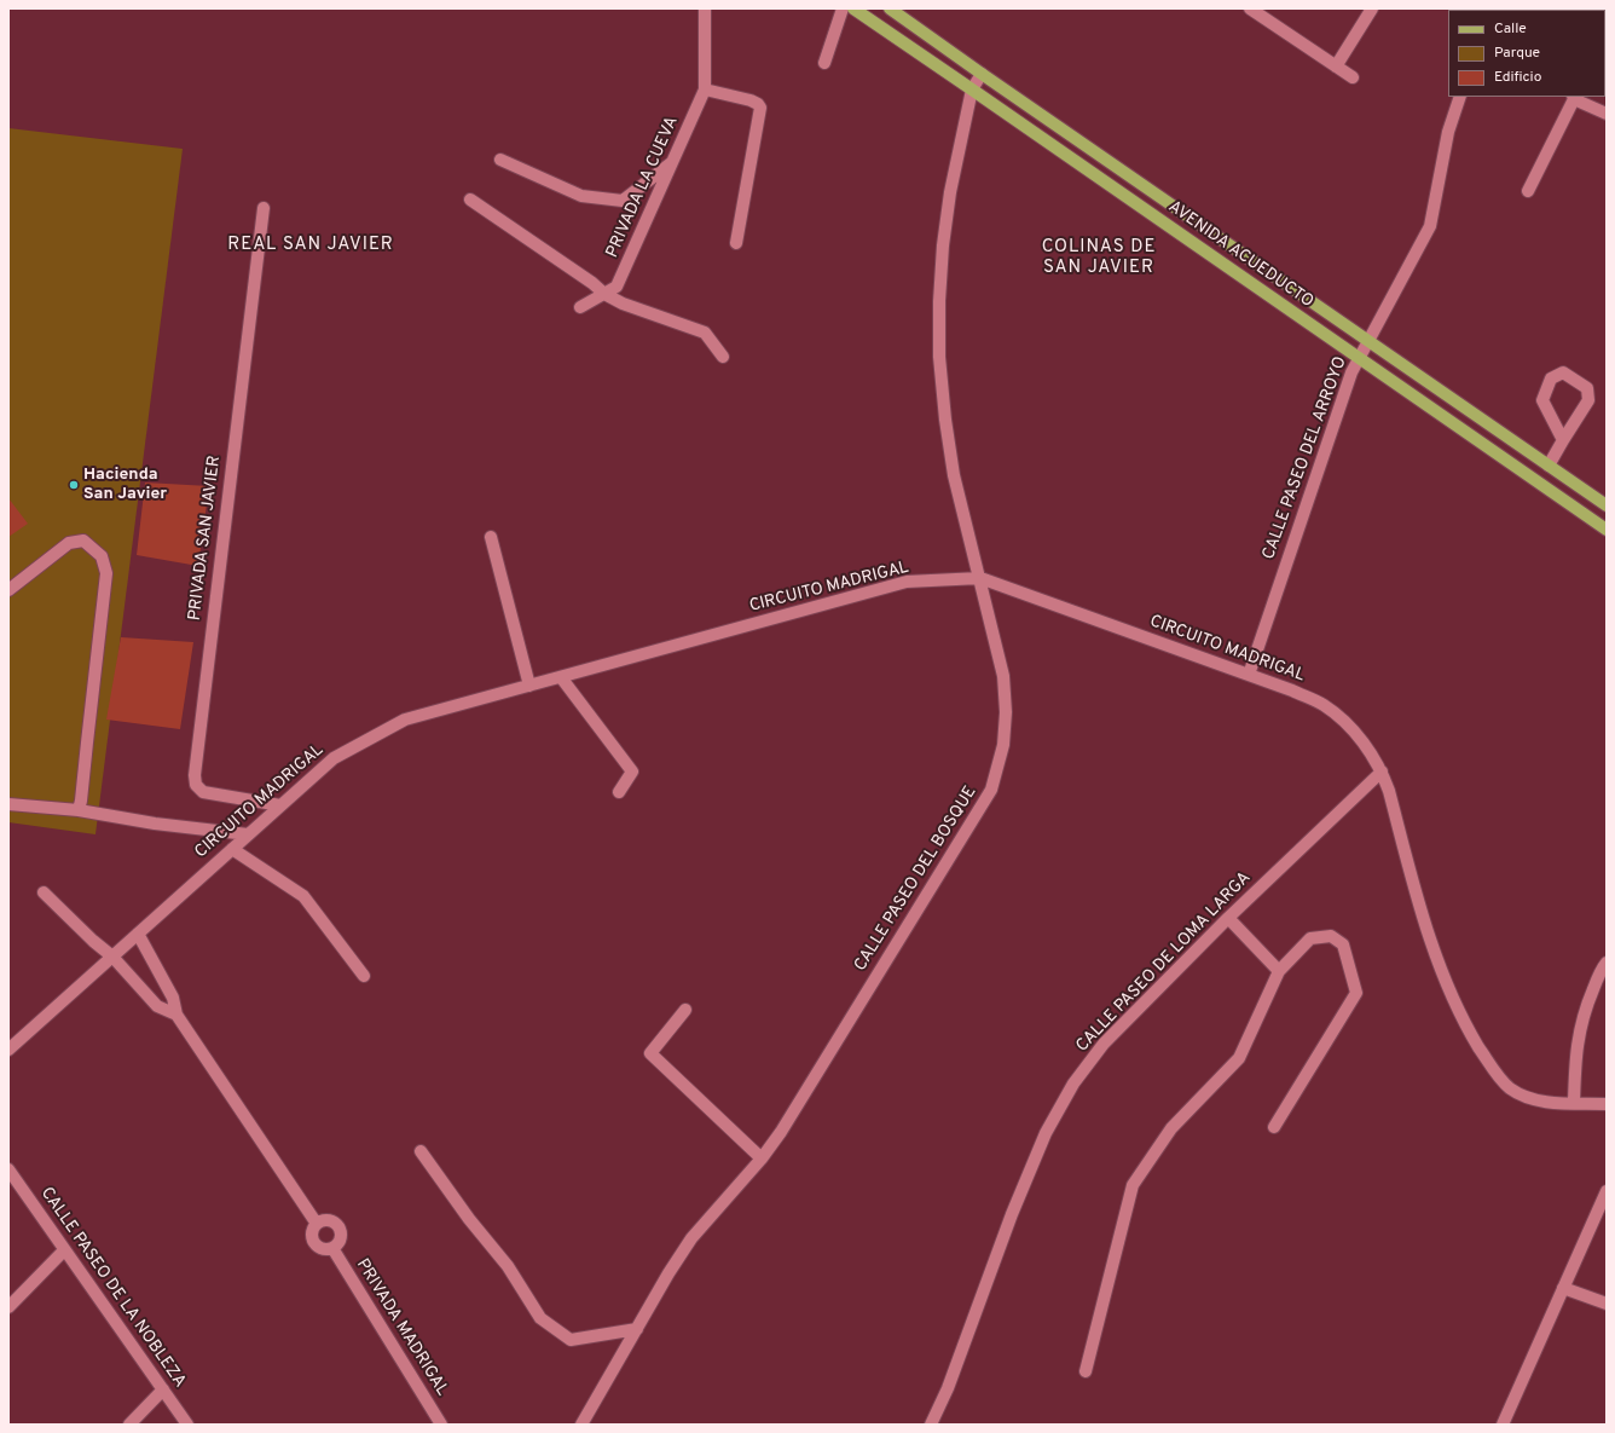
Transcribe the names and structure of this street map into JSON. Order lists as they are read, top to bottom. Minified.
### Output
{"streets":{"main road":["AVENIDA ACUEDUCTO"],"street":["PRIVADA LA CUEVA","CALLE PASEO DEL ARROYO","PRIVADA SAN JAVIER","CIRCUITO MADRIGAL","CALLE PASEO DEL BOSQUE","CALLE PASEO DE LOMA LARGA","CALLE PASEO DE LA NOBLEZA","PRIVADA MADRIGAL"]},"crossings":[["AVENIDA ACUEDUCTO","CALLE PASEO DEL ARROYO"],["AVENIDA ACUEDUCTO","CALLE PASEO DEL BOSQUE"],["CALLE PASEO DEL ARROYO","CIRCUITO MADRIGAL"],["PRIVADA SAN JAVIER","CIRCUITO MADRIGAL"],["CIRCUITO MADRIGAL","CALLE PASEO DEL BOSQUE"],["CIRCUITO MADRIGAL","CALLE PASEO DE LOMA LARGA"]],"districts":["REAL SAN JAVIER","COLINAS DE SAN JAVIER"],"places":["Hacienda San Javier"],"legend":["Calle","Parque","Edificio"]}
